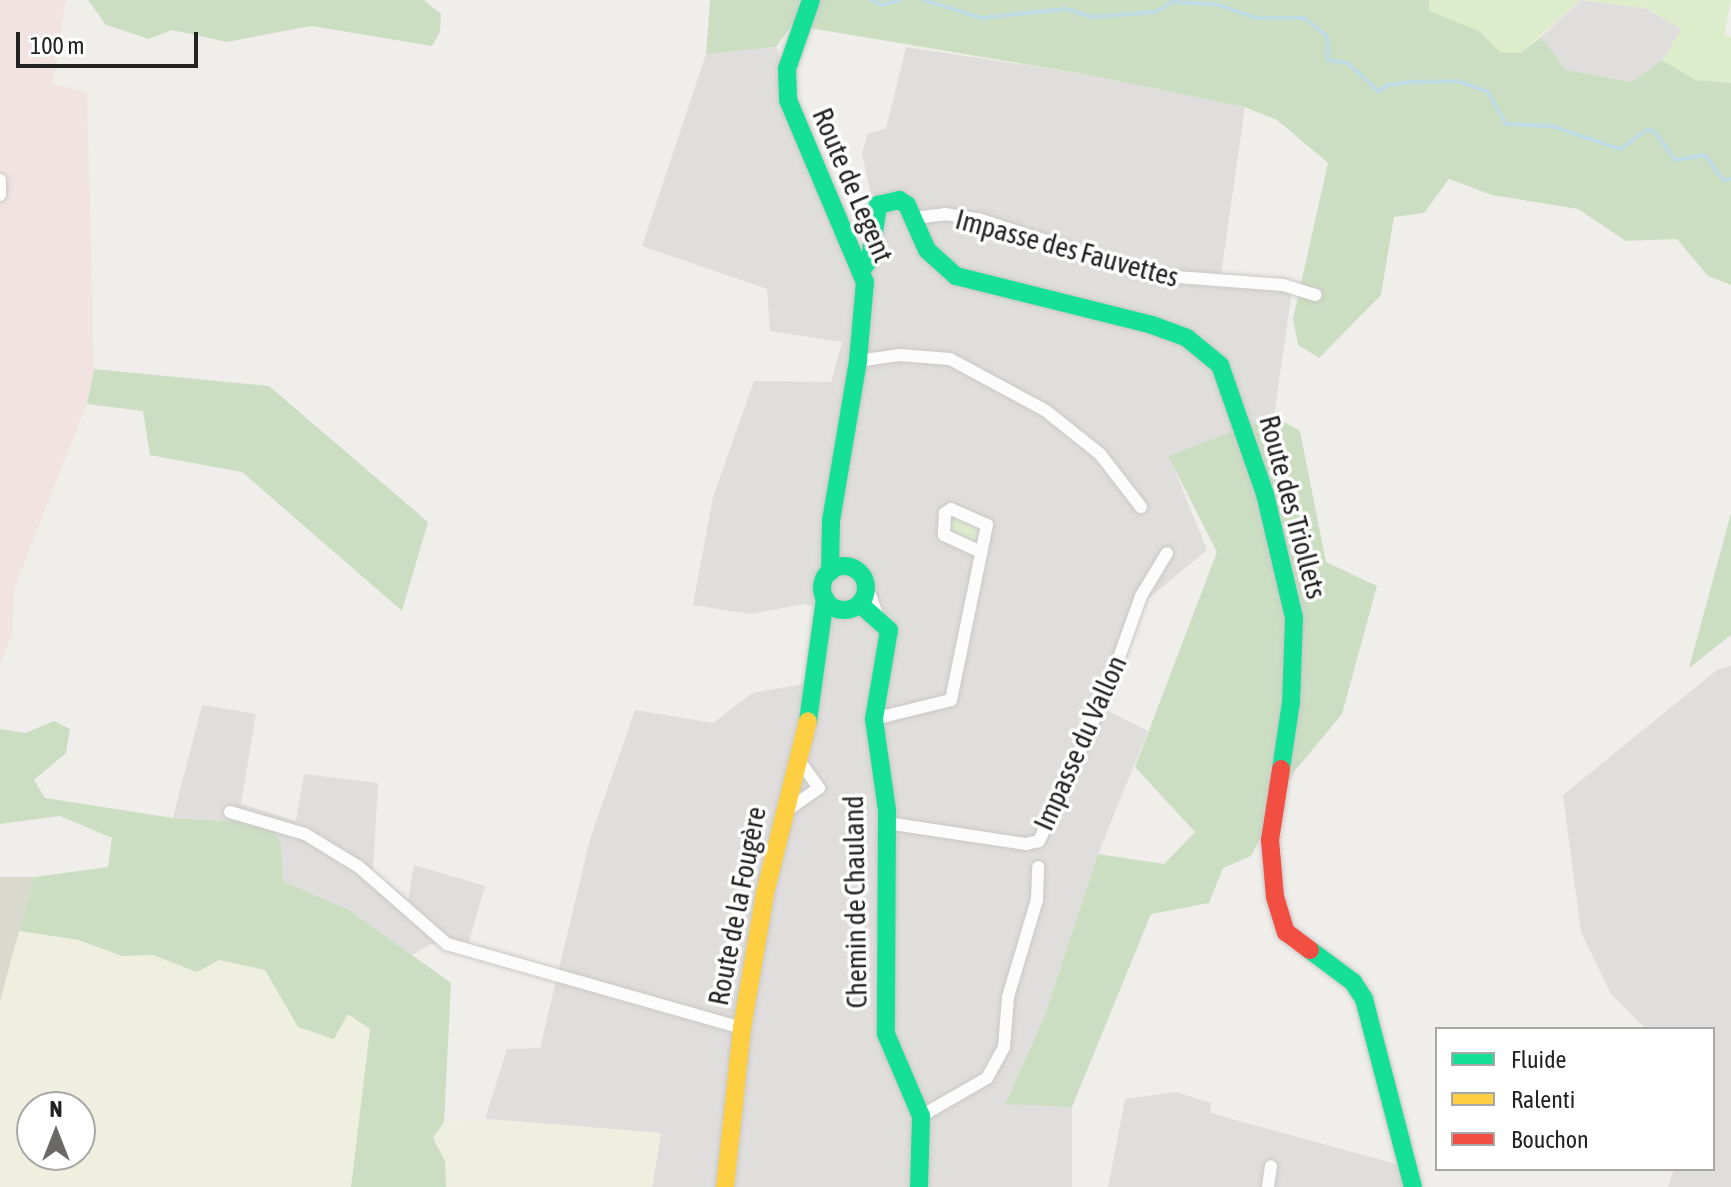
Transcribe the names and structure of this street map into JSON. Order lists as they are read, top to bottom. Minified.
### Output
{"streets":{"street":["Route de Legent","Impasse des Fauvettes","Route des Triollets","Impasse du Vallon","Chemin de Chauland","Route de la Fougère"]},"crossings":[["Route de Legent","Chemin de Chauland"],["Route de Legent","Route de la Fougère"],["Impasse des Fauvettes","Route des Triollets"],["Impasse du Vallon","Chemin de Chauland"],["Chemin de Chauland","Route de la Fougère"]],"legend":["Fluide","Ralenti","Bouchon"],"scale_bar":"100 m","north":"top"}
